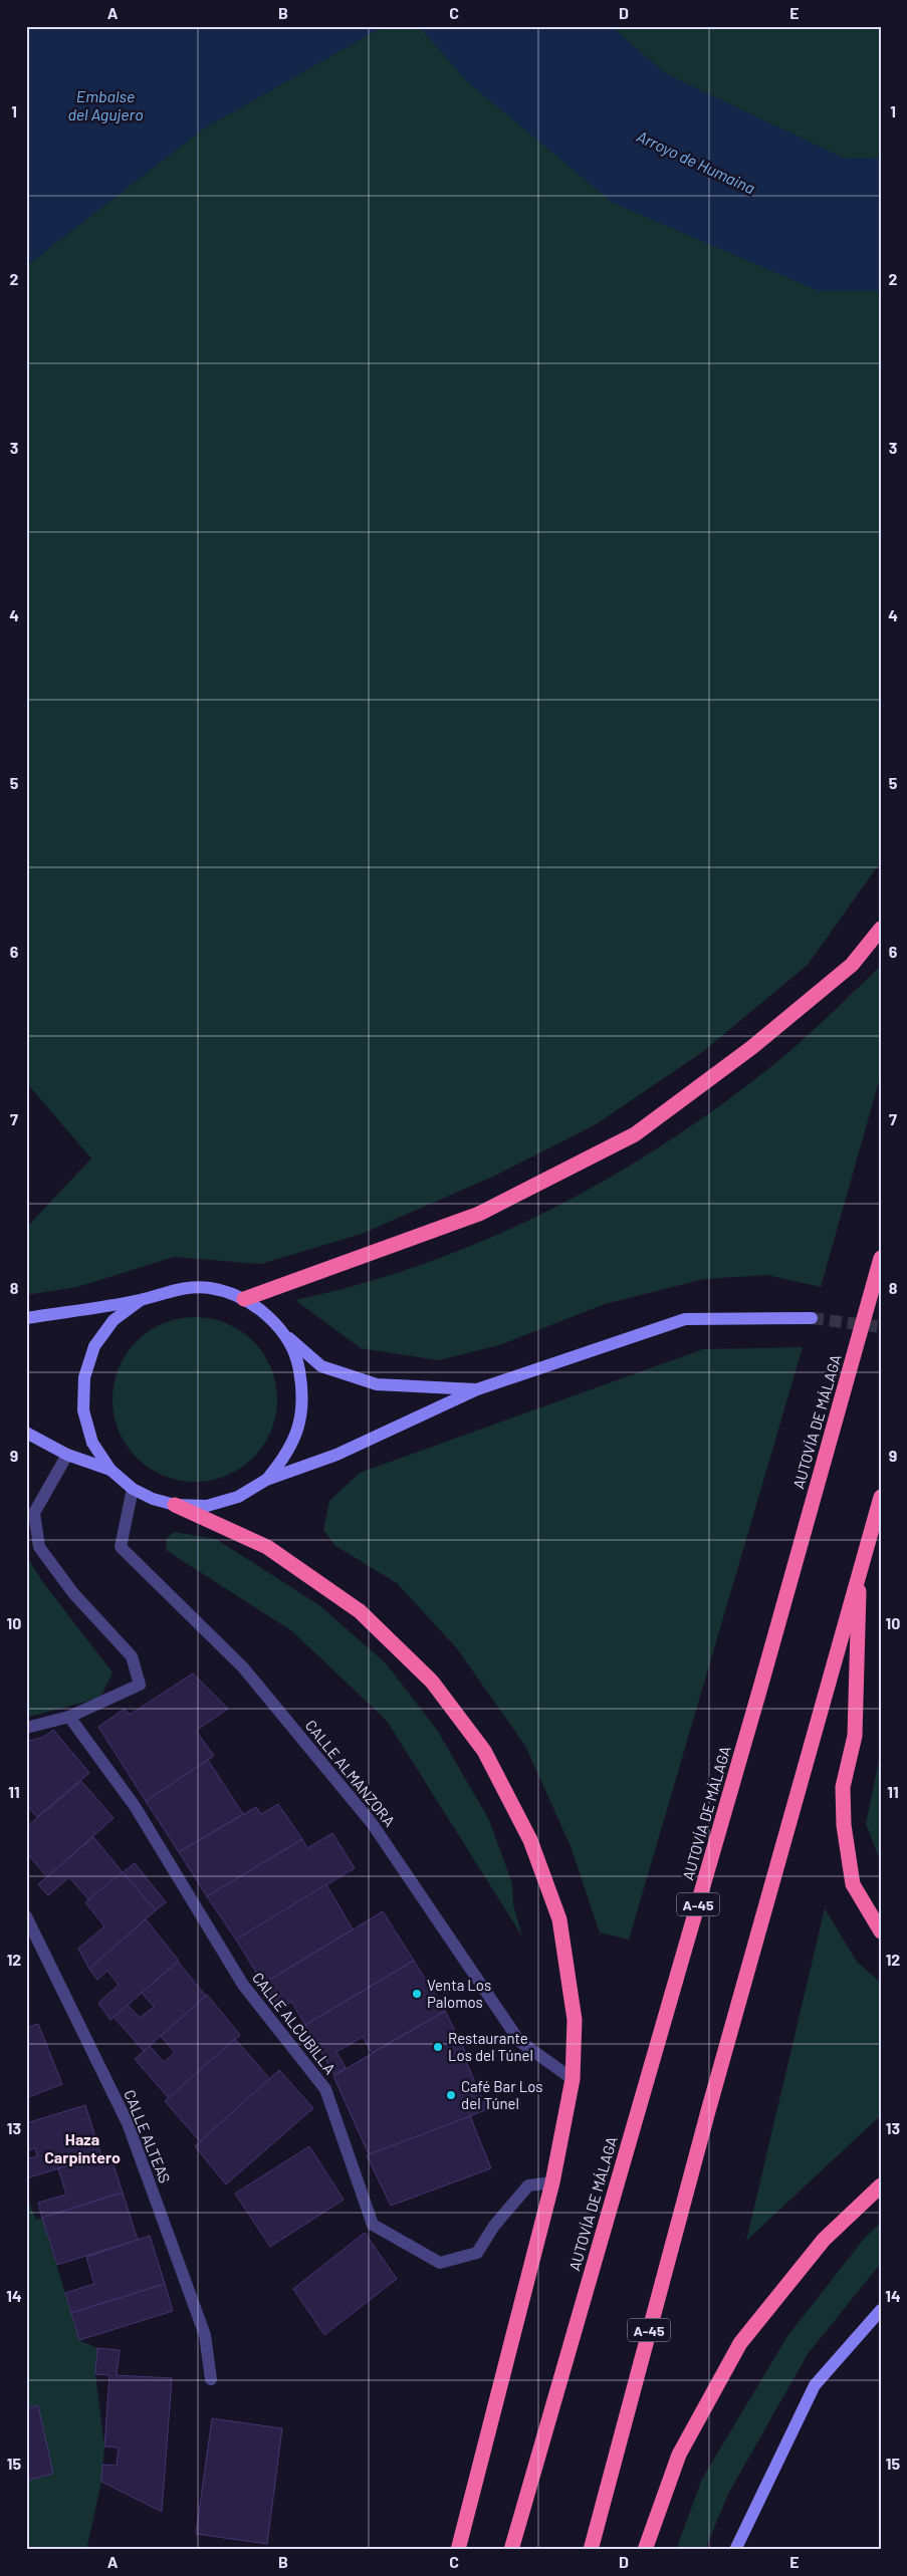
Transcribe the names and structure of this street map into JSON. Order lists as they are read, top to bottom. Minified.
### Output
{"streets":{"highway":["AUTOVÍA DE MÁLAGA","A-45"],"street":["CALLE ALMANZORA","CALLE ALCUBILLA","CALLE ALTEAS"]},"districts":["Haza Carpintero"],"water":["Embalse del Agujero","Arroyo de Humaina"],"places":["Venta Los Palomos","Restaurante Los del Túnel","Café Bar Los del Túnel"],"grid":{"columns":["A","B","C","D","E"],"rows":["1","2","3","4","5","6","7","8","9","10","11","12","13","14","15"]}}
